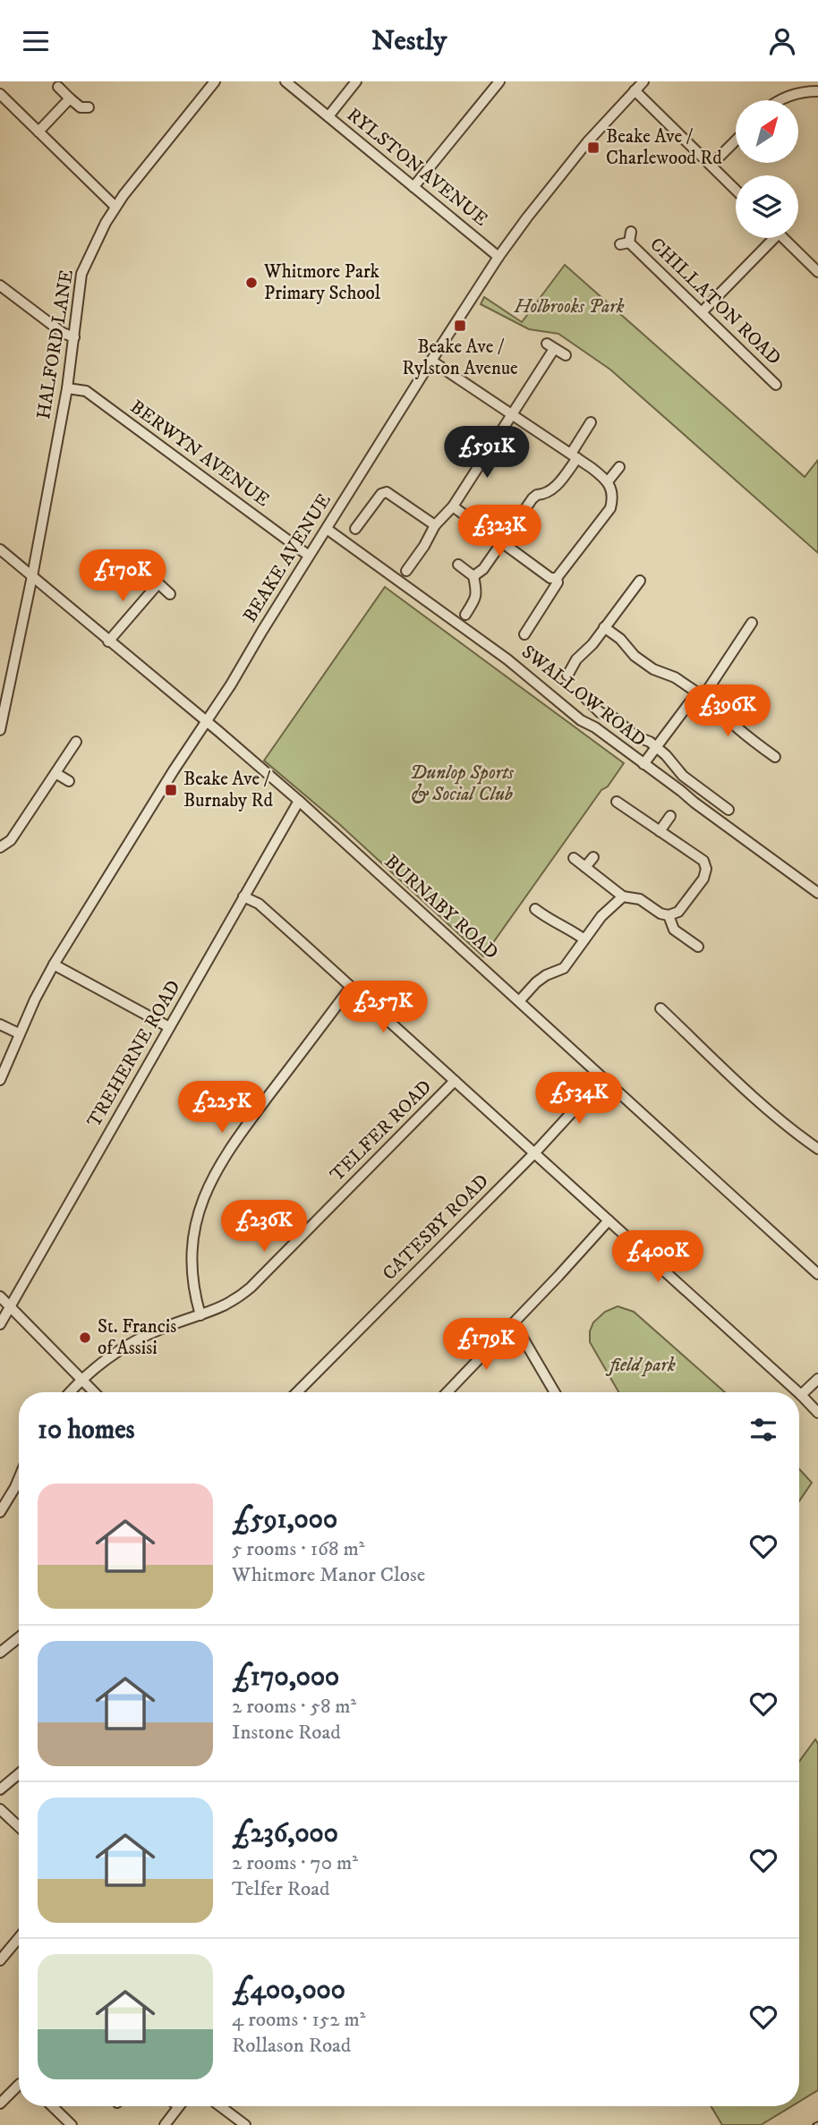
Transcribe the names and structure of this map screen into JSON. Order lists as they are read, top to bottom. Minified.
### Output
{"streets":{"street":["RYLSTON AVENUE","CHILLATON ROAD","HALFORD LANE","BERWYN AVENUE","BEAKE AVENUE","SWALLOW ROAD","BURNABY ROAD","TREHERNE ROAD","TELFER ROAD","CATESBY ROAD"]},"crossings":[["RYLSTON AVENUE","BEAKE AVENUE"],["HALFORD LANE","BERWYN AVENUE"],["HALFORD LANE","BURNABY ROAD"],["BERWYN AVENUE","BEAKE AVENUE"],["BEAKE AVENUE","SWALLOW ROAD"],["BEAKE AVENUE","BURNABY ROAD"],["BURNABY ROAD","TREHERNE ROAD"],["BURNABY ROAD","CATESBY ROAD"]],"parks":["Holbrooks Park","Dunlop Sports & Social Club","field park"],"places":{"transit":["Beake Ave / Charlewood Rd","Beake Ave / Rylston Avenue","Beake Ave / Burnaby Rd"],"other":["Whitmore Park Primary School","St. Francis of Assisi"]},"north":"top right","page":{"header":"Nestly","price":["£591K","£323K","£170K","£396K","£257K","£534K","£225K","£236K","£400K","£179K"],"heading":"10 homes","list":[{"name":"£591,000","note":"5 rooms · 168 m² · Whitmore Manor Close"},{"name":"£170,000","note":"2 rooms · 58 m² · Instone Road"},{"name":"£236,000","note":"2 rooms · 70 m² · Telfer Road"},{"name":"£400,000","note":"4 rooms · 152 m² · Rollason Road"}]}}
